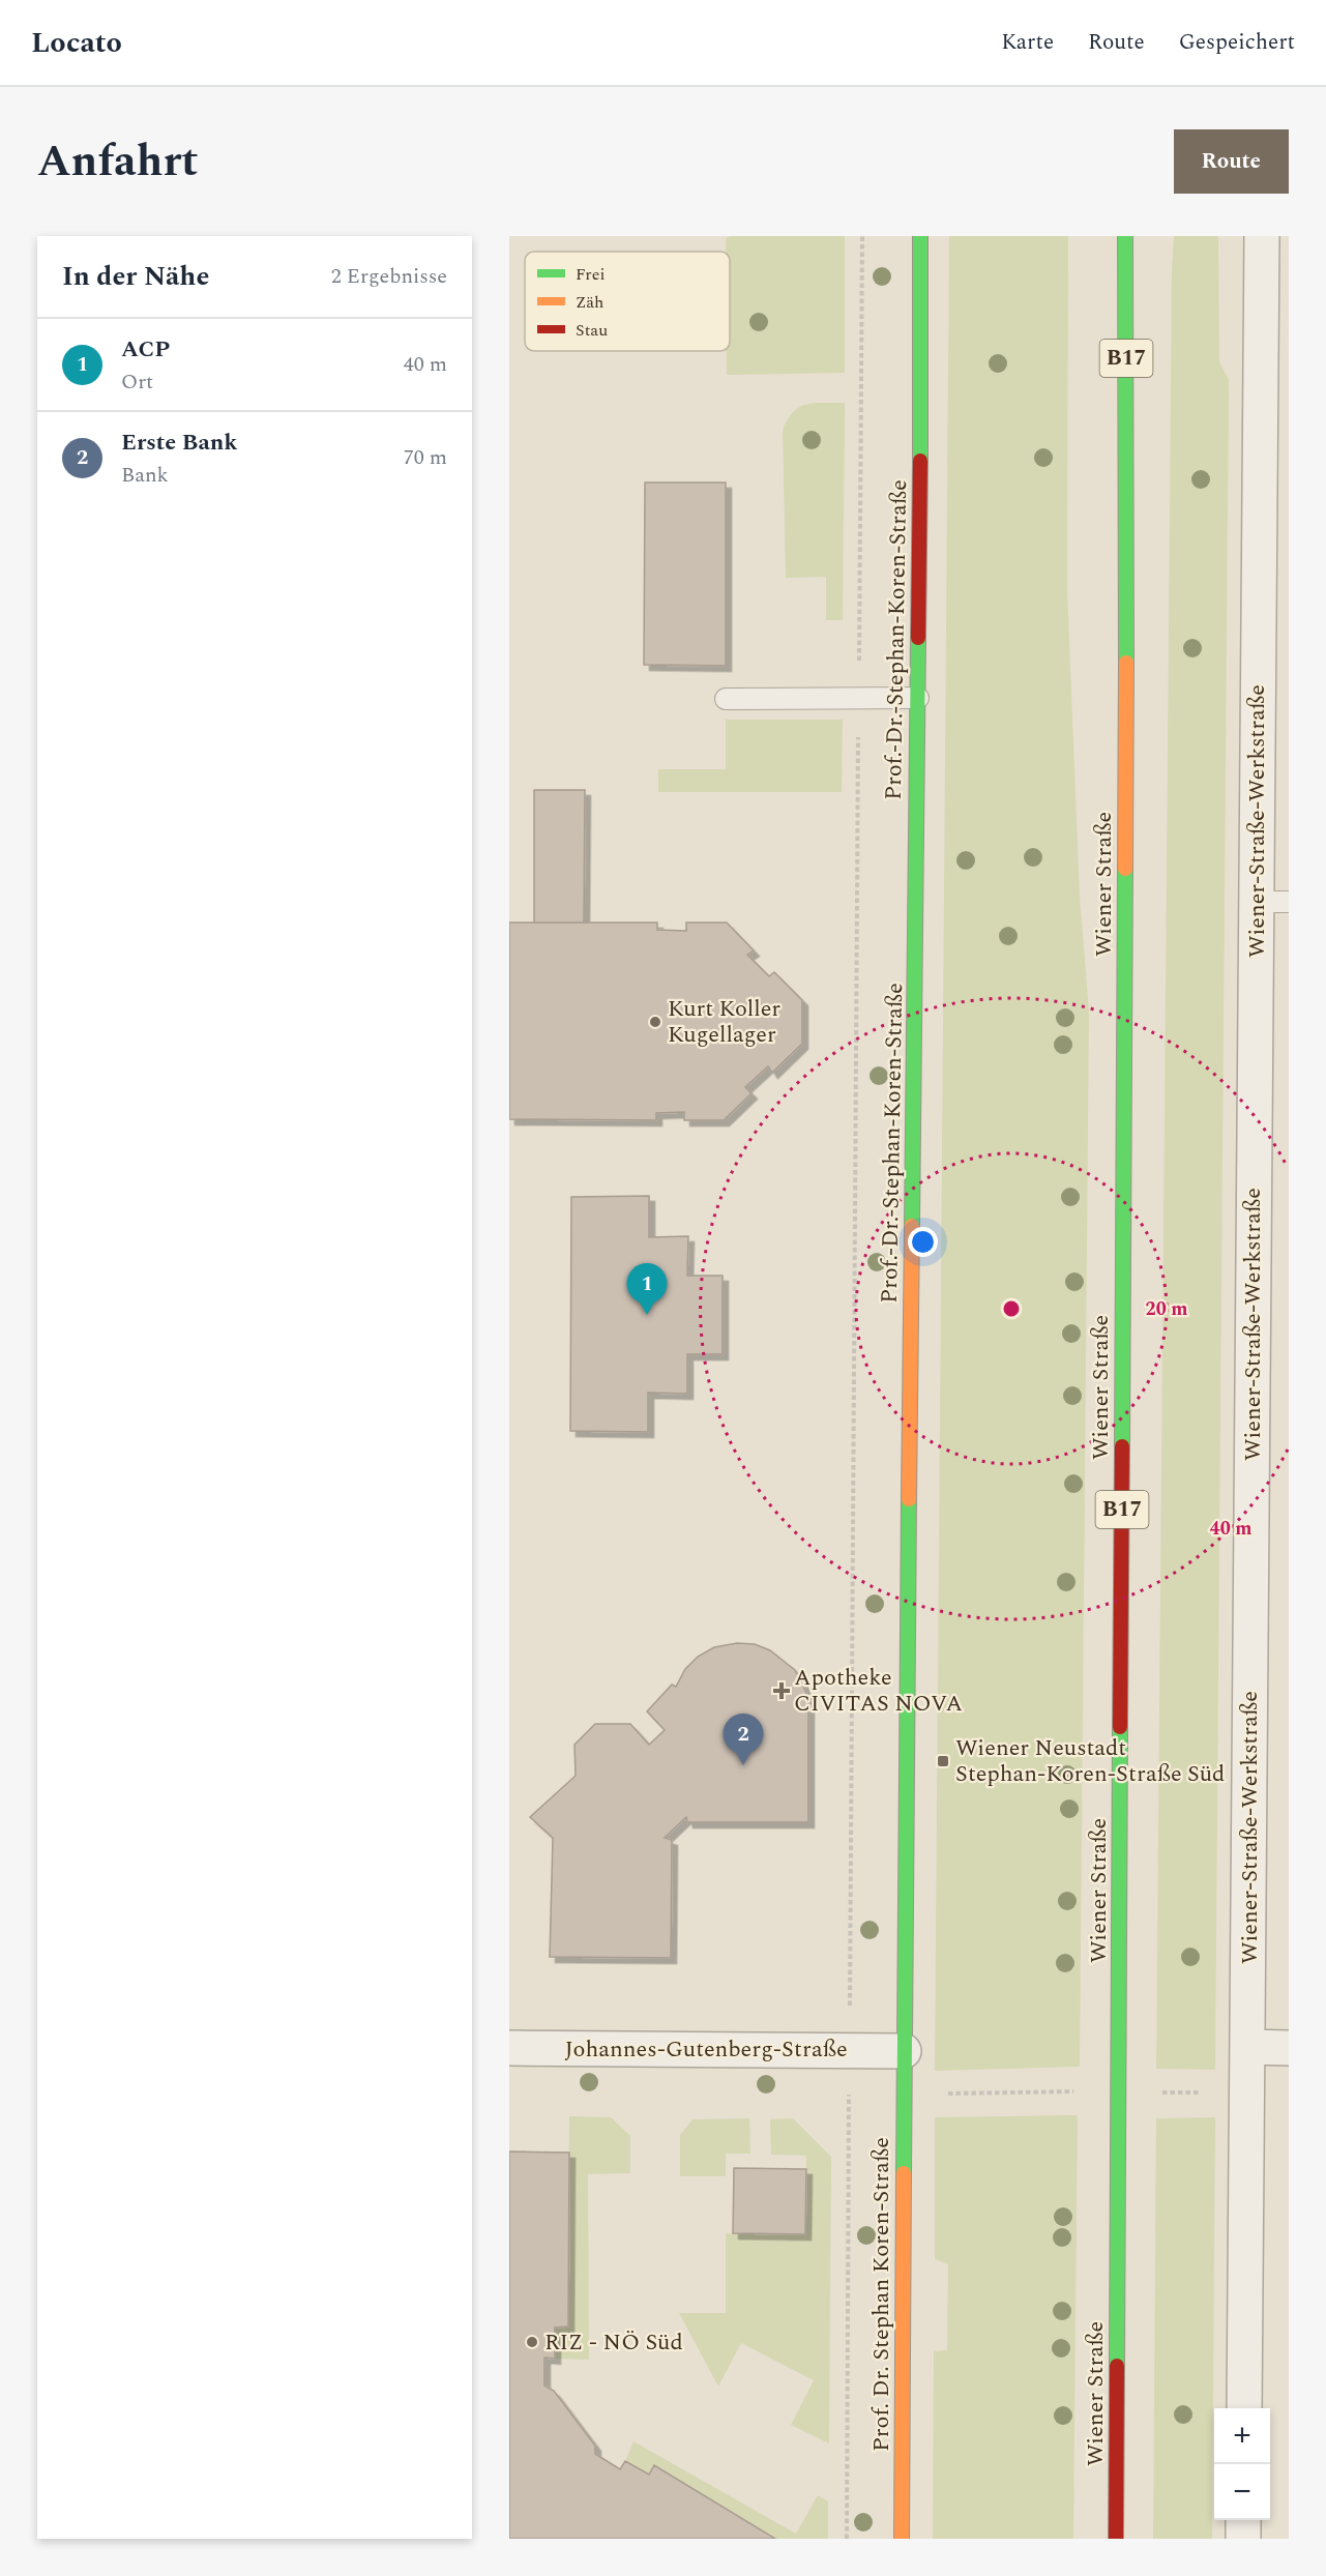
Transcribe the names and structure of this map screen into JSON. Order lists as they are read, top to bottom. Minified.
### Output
{"streets":{"street":["B17","Prof.-Dr.-Stephan-Koren-Straße","Wiener-Straße-Werkstraße","Wiener Straße","Johannes-Gutenberg-Straße","Prof. Dr. Stephan Koren-Straße"]},"crossings":[["Prof.-Dr.-Stephan-Koren-Straße","Johannes-Gutenberg-Straße"],["Prof.-Dr.-Stephan-Koren-Straße","Prof. Dr. Stephan Koren-Straße"],["Johannes-Gutenberg-Straße","Prof. Dr. Stephan Koren-Straße"]],"places":{"other":["Kurt Koller Kugellager","RIZ - NÖ Süd"],"health":["Apotheke CIVITAS NOVA"],"transit":["Wiener Neustadt Stephan-Koren-Straße Süd"]},"legend":["Frei","Zäh","Stau"],"page":{"header":"Locato","nav":["Karte","Route","Gespeichert"],"title":"Anfahrt","buttons":"Route","heading":["In der Nähe","2 Ergebnisse"],"list":[{"mark":"1","name":"ACP","note":"Ort","value":"40 m"},{"mark":"2","name":"Erste Bank","note":"Bank","value":"70 m"}],"pins":["1","2"],"map_buttons":["+","−"]},"rings":["20 m","40 m"]}
